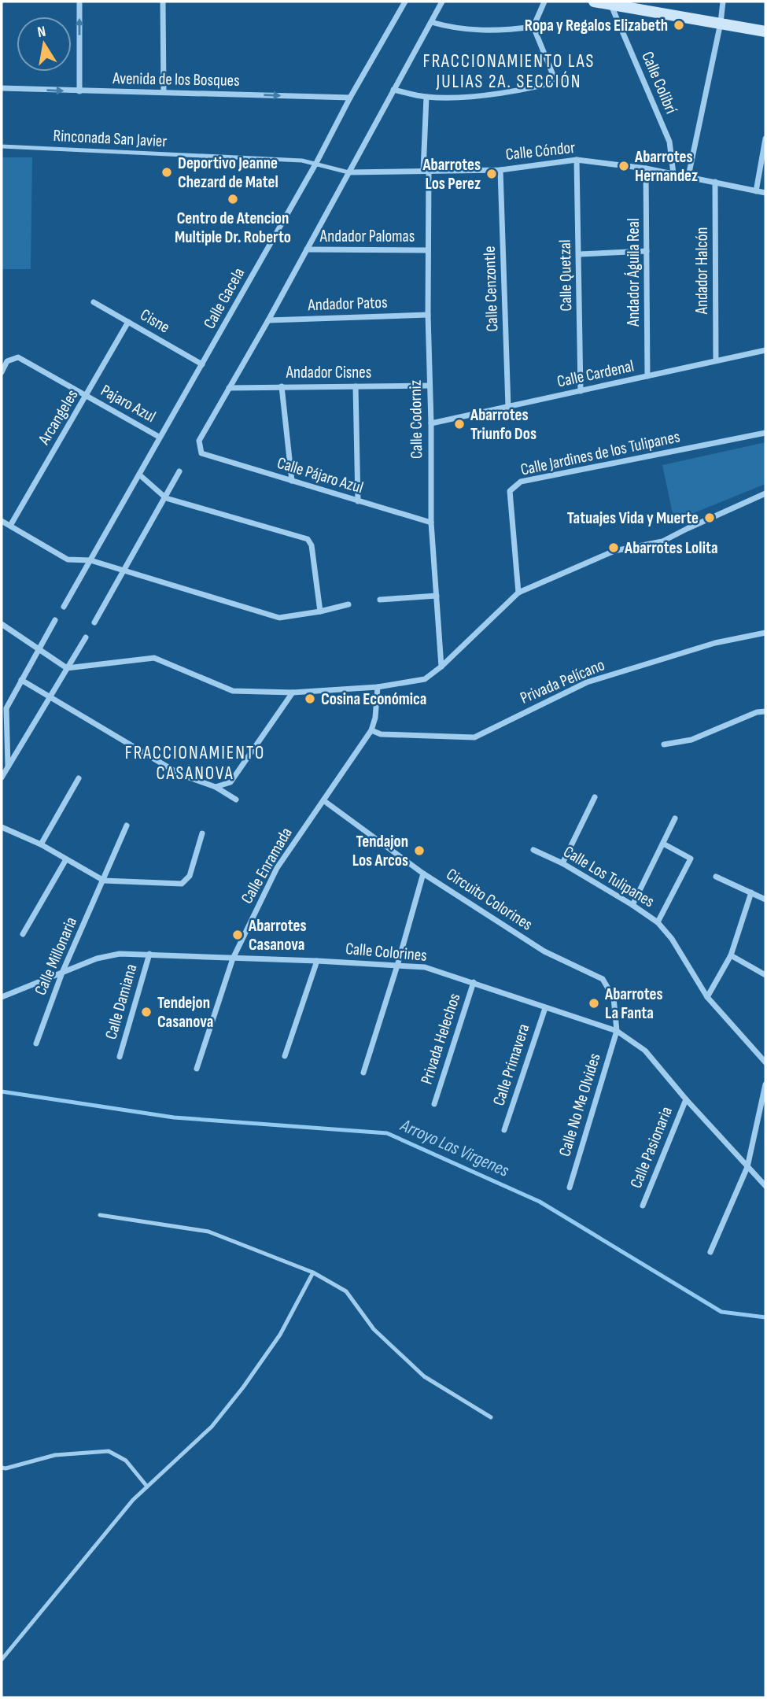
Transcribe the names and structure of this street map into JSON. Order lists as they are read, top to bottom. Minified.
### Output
{"streets":{"street":["Avenida de los Bosques","Calle Colibrí","Calle Cóndor","Andador Palomas","Andador Halcón","Andador Águila Real","Calle Quetzal","Calle Cenzontle","Calle Gacela","Andador Patos","Cisne","Andador Cisnes","Calle Cardenal","Pajaro Azul","Arcangeles","Calle Codorniz","Calle Jardines de los Tulipanes","Calle Pájaro Azul","Privada Pelícano","Calle Enramada","Calle Los Tulipanes","Circuito Colorines","Calle Colorines","Calle Millonaria","Calle Damiana","Privada Helechos","Calle Primavera","Calle No Me Olvides","Calle Pasionaria"],"lane":["Rinconada San Javier"]},"crossings":[["Avenida de los Bosques","Calle Gacela"],["Calle Colibrí","Calle Cóndor"],["Rinconada San Javier","Calle Cóndor"],["Rinconada San Javier","Calle Gacela"],["Calle Cóndor","Andador Halcón"],["Calle Cóndor","Andador Águila Real"],["Calle Cóndor","Calle Quetzal"],["Calle Cóndor","Calle Cenzontle"],["Calle Cóndor","Calle Codorniz"],["Andador Palomas","Calle Codorniz"],["Andador Halcón","Calle Cardenal"],["Andador Águila Real","Calle Cardenal"],["Calle Quetzal","Calle Cardenal"],["Calle Cenzontle","Calle Cardenal"],["Calle Gacela","Cisne"],["Calle Gacela","Pajaro Azul"],["Andador Patos","Calle Codorniz"],["Cisne","Arcangeles"],["Andador Cisnes","Calle Codorniz"],["Andador Cisnes","Calle Pájaro Azul"],["Calle Cardenal","Calle Codorniz"],["Pajaro Azul","Arcangeles"],["Calle Codorniz","Calle Pájaro Azul"],["Privada Pelícano","Calle Enramada"],["Calle Enramada","Circuito Colorines"],["Calle Enramada","Calle Colorines"],["Circuito Colorines","Calle Colorines"],["Circuito Colorines","Calle No Me Olvides"],["Calle Colorines","Calle Millonaria"],["Calle Colorines","Calle Damiana"],["Calle Colorines","Privada Helechos"],["Calle Colorines","Calle Primavera"],["Calle Colorines","Calle No Me Olvides"],["Calle Colorines","Calle Pasionaria"]],"one_way":["Avenida de los Bosques"],"districts":["FRACCIONAMIENTO LAS JULIAS 2A. SECCIÓN","FRACCIONAMIENTO CASANOVA"],"water":["Arroyo Las Virgenes"],"places":["Ropa y Regalos Elizabeth","Abarrotes Hernandez","Deportivo Jeanne Chezard de Matel","Abarrotes Los Perez","Centro de Atencion Multiple Dr. Roberto","Abarrotes Triunfo Dos","Tatuajes Vida y Muerte","Abarrotes Lolita","Cosina Económica","Tendajon Los Arcos","Abarrotes Casanova","Abarrotes La Fanta","Tendejon Casanova"],"north":"top"}
